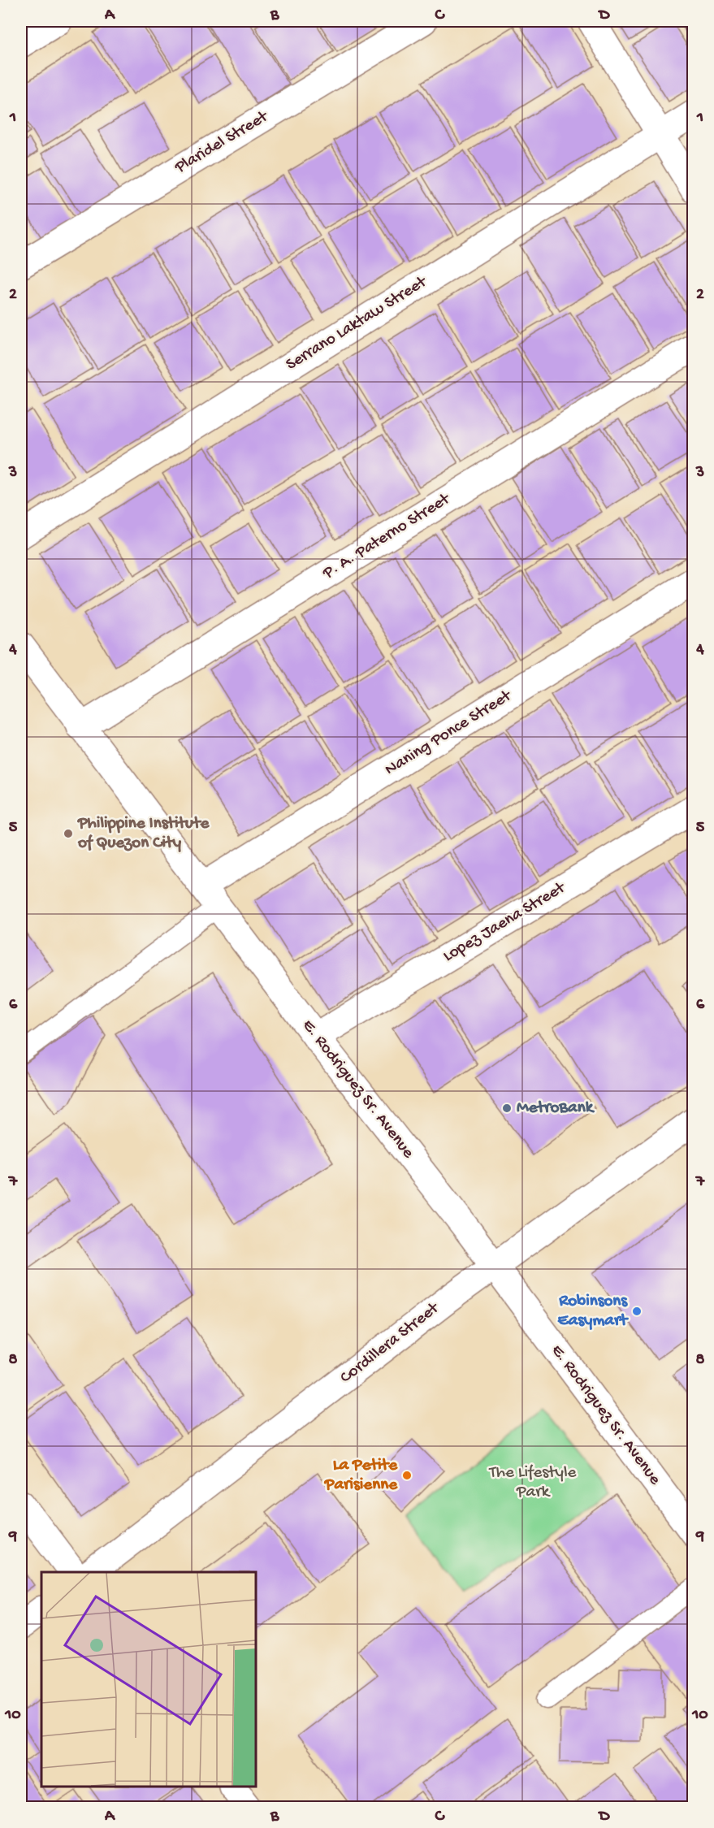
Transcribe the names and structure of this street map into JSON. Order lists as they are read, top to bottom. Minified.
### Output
{"streets":{"street":["Plaridel Street","Serrano Laktaw Street","P. A. Paterno Street","Naning Ponce Street","Lopez Jaena Street","E. Rodriguez Sr. Avenue","Cordillera Street"]},"crossings":[["P. A. Paterno Street","E. Rodriguez Sr. Avenue"],["Naning Ponce Street","E. Rodriguez Sr. Avenue"],["Lopez Jaena Street","E. Rodriguez Sr. Avenue"],["E. Rodriguez Sr. Avenue","Cordillera Street"]],"parks":["The Lifestyle Park"],"places":["Philippine Institute of Quezon City","MetroBank","Robinsons Easymart","La Petite Parisienne"],"grid":{"columns":["A","B","C","D"],"rows":["1","2","3","4","5","6","7","8","9","10"]}}
